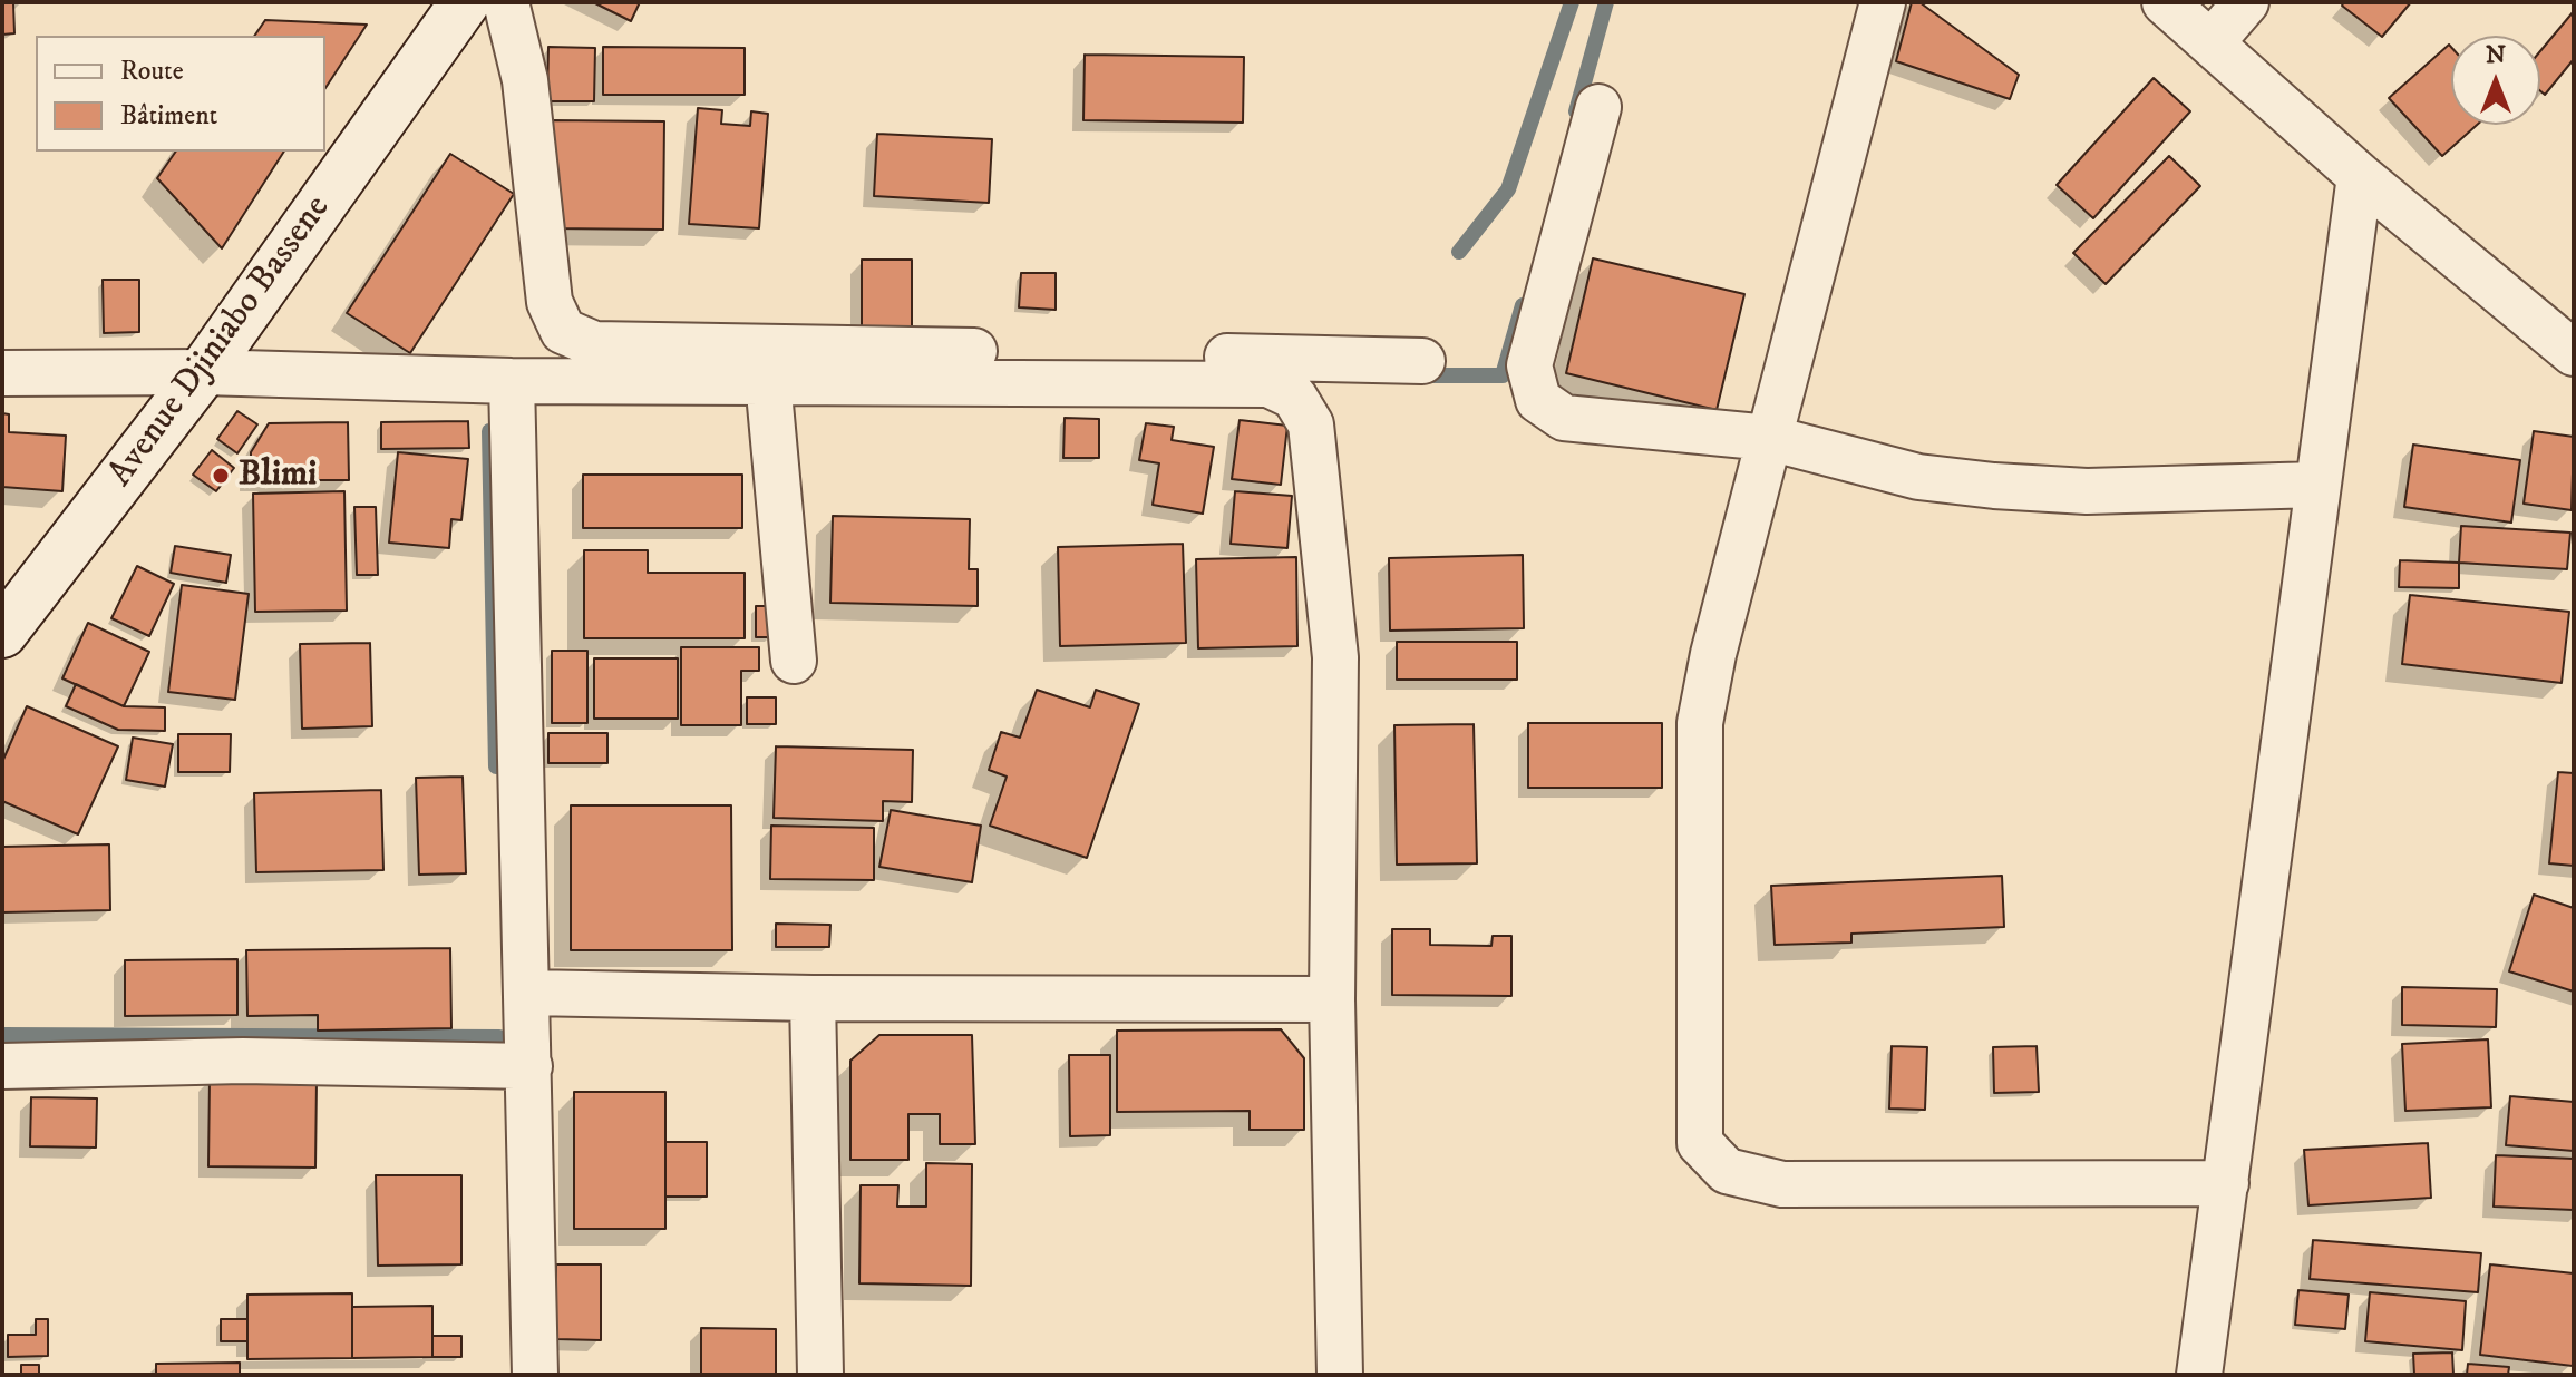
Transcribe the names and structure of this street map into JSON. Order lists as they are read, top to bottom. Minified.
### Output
{"streets":{"main road":["Avenue Djiniabo Bassene"]},"places":["Blimi"],"legend":["Route","Bâtiment"],"north":"top"}
